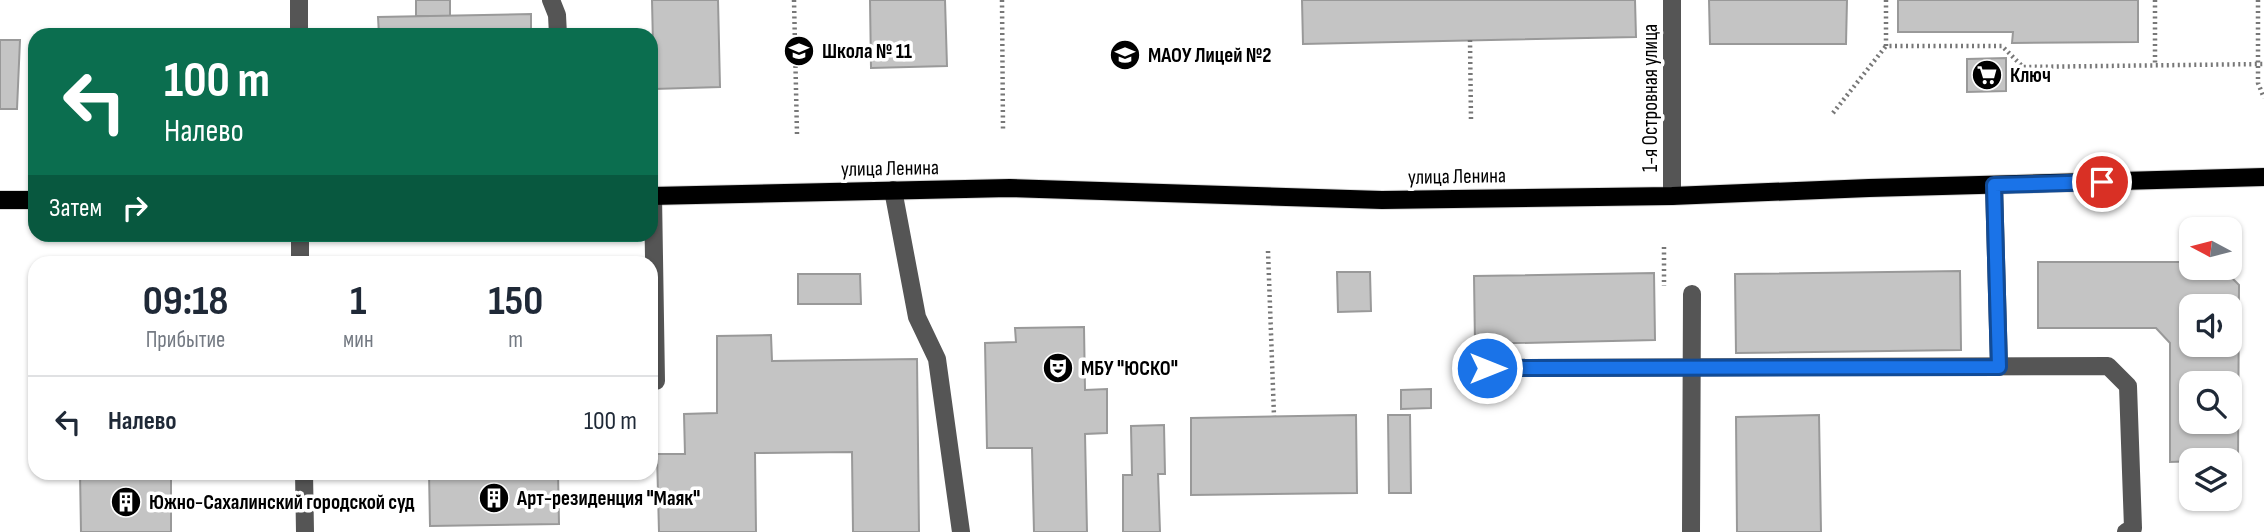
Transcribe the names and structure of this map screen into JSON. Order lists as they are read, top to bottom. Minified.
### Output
{"streets":{"main road":["улица Ленина"],"street":["1-я Островная улица"]},"crossings":[["1-я Островная улица","улица Ленина"]],"places":{"school or university":["Школа № 11","МАОУ Лицей №2"],"supermarket":["Ключ"],"theatre":["МБУ \"ЮСКО\""],"building":["Арт-резиденция \"Маяк\"","Южно-Сахалинский городской суд"]},"north":"left","page":{"turn":["100 m","Налево"],"then":"Затем","eta":["09:18","Прибытие","1","мин","150","m"],"list":[{"name":"Налево","value":"100 m"}]}}
